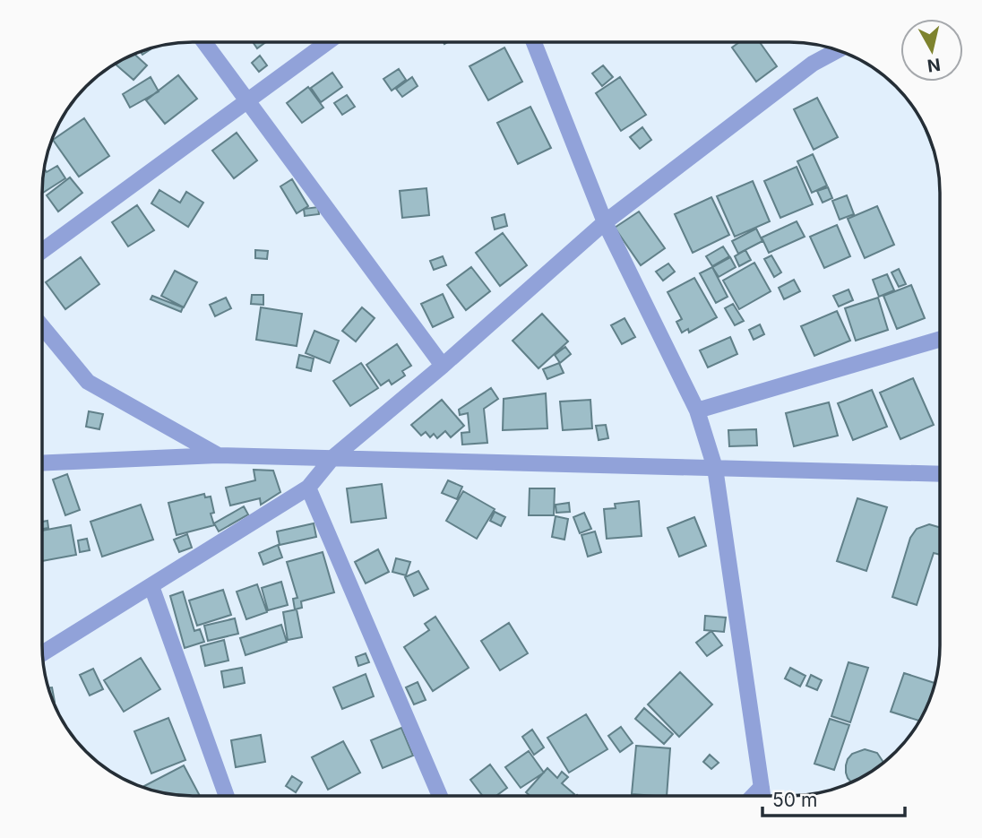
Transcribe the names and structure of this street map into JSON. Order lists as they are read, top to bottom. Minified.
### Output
{"scale_bar":"50 m","north":"bottom"}
